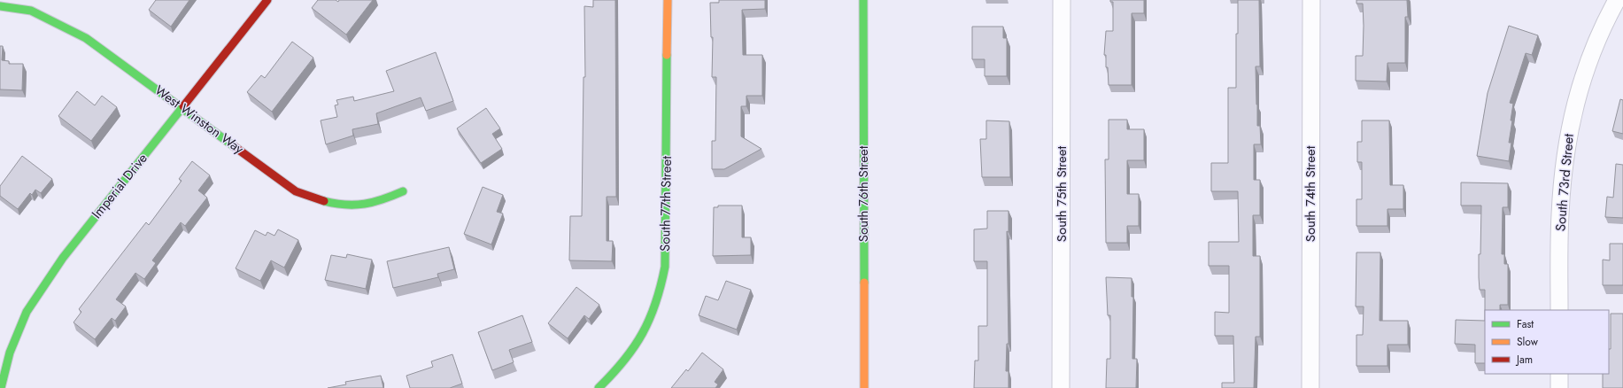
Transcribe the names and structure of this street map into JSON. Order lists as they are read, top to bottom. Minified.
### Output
{"streets":{"street":["West Winston Way","South 73rd Street","Imperial Drive","South 76th Street","South 75th Street","South 74th Street","South 77th Street"]},"crossings":[["West Winston Way","Imperial Drive"]],"legend":["Fast","Slow","Jam"]}
